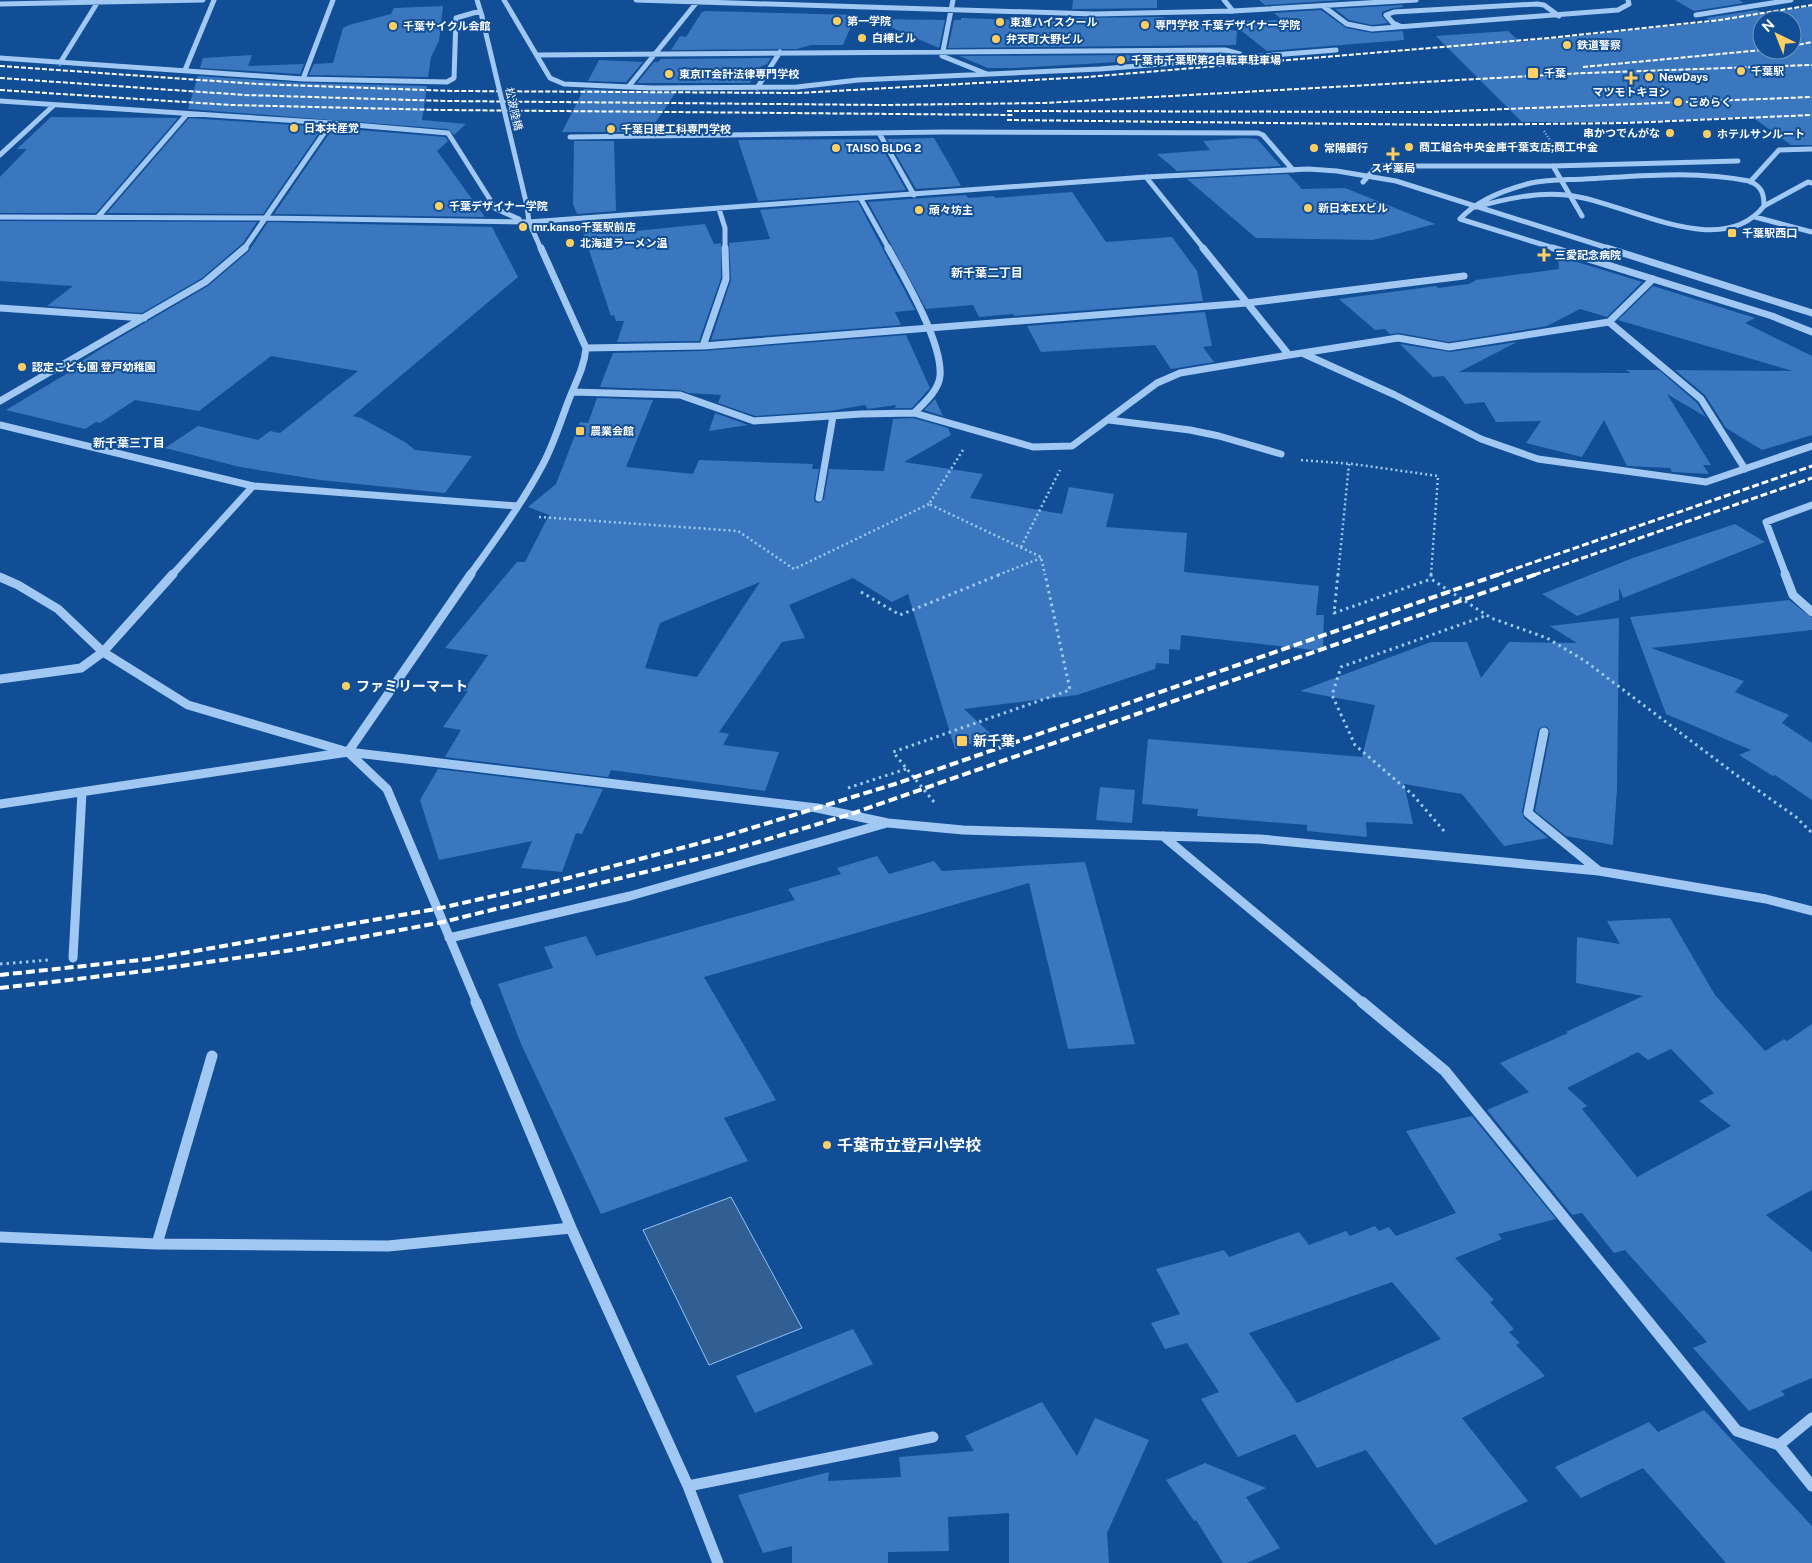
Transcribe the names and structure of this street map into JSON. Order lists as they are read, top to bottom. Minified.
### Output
{"streets":{"street":["松波陸橋"]},"districts":["新千葉二丁目","新千葉三丁目"],"places":{"other":["第一学院","東進ハイスクール","専門学校 千葉デザイナー学院","千葉サイクル会館","白樺ビル","弁天町大野ビル","鉄道警察","千葉市千葉駅第2自転車駐車場","千葉駅","東京IT会計法律専門学校","NewDays","こめらく","日本共産党","千葉日建工科専門学校","串かつでんがな","ホテルサンルート","商工組合中央金庫千葉支店;商工中金","TAISO BLDG 2","常陽銀行","千葉デザイナー学院","新日本EXビル","頑々坊主","mr.kanso千葉駅前店","北海道ラーメン温","認定こども園 登戸幼稚園","ファミリーマート","千葉市立登戸小学校"],"transit":["千葉","千葉駅西口","農業会館","新千葉"],"health":["マツモトキヨシ","スギ薬局","三愛記念病院"]},"north":"top left"}
